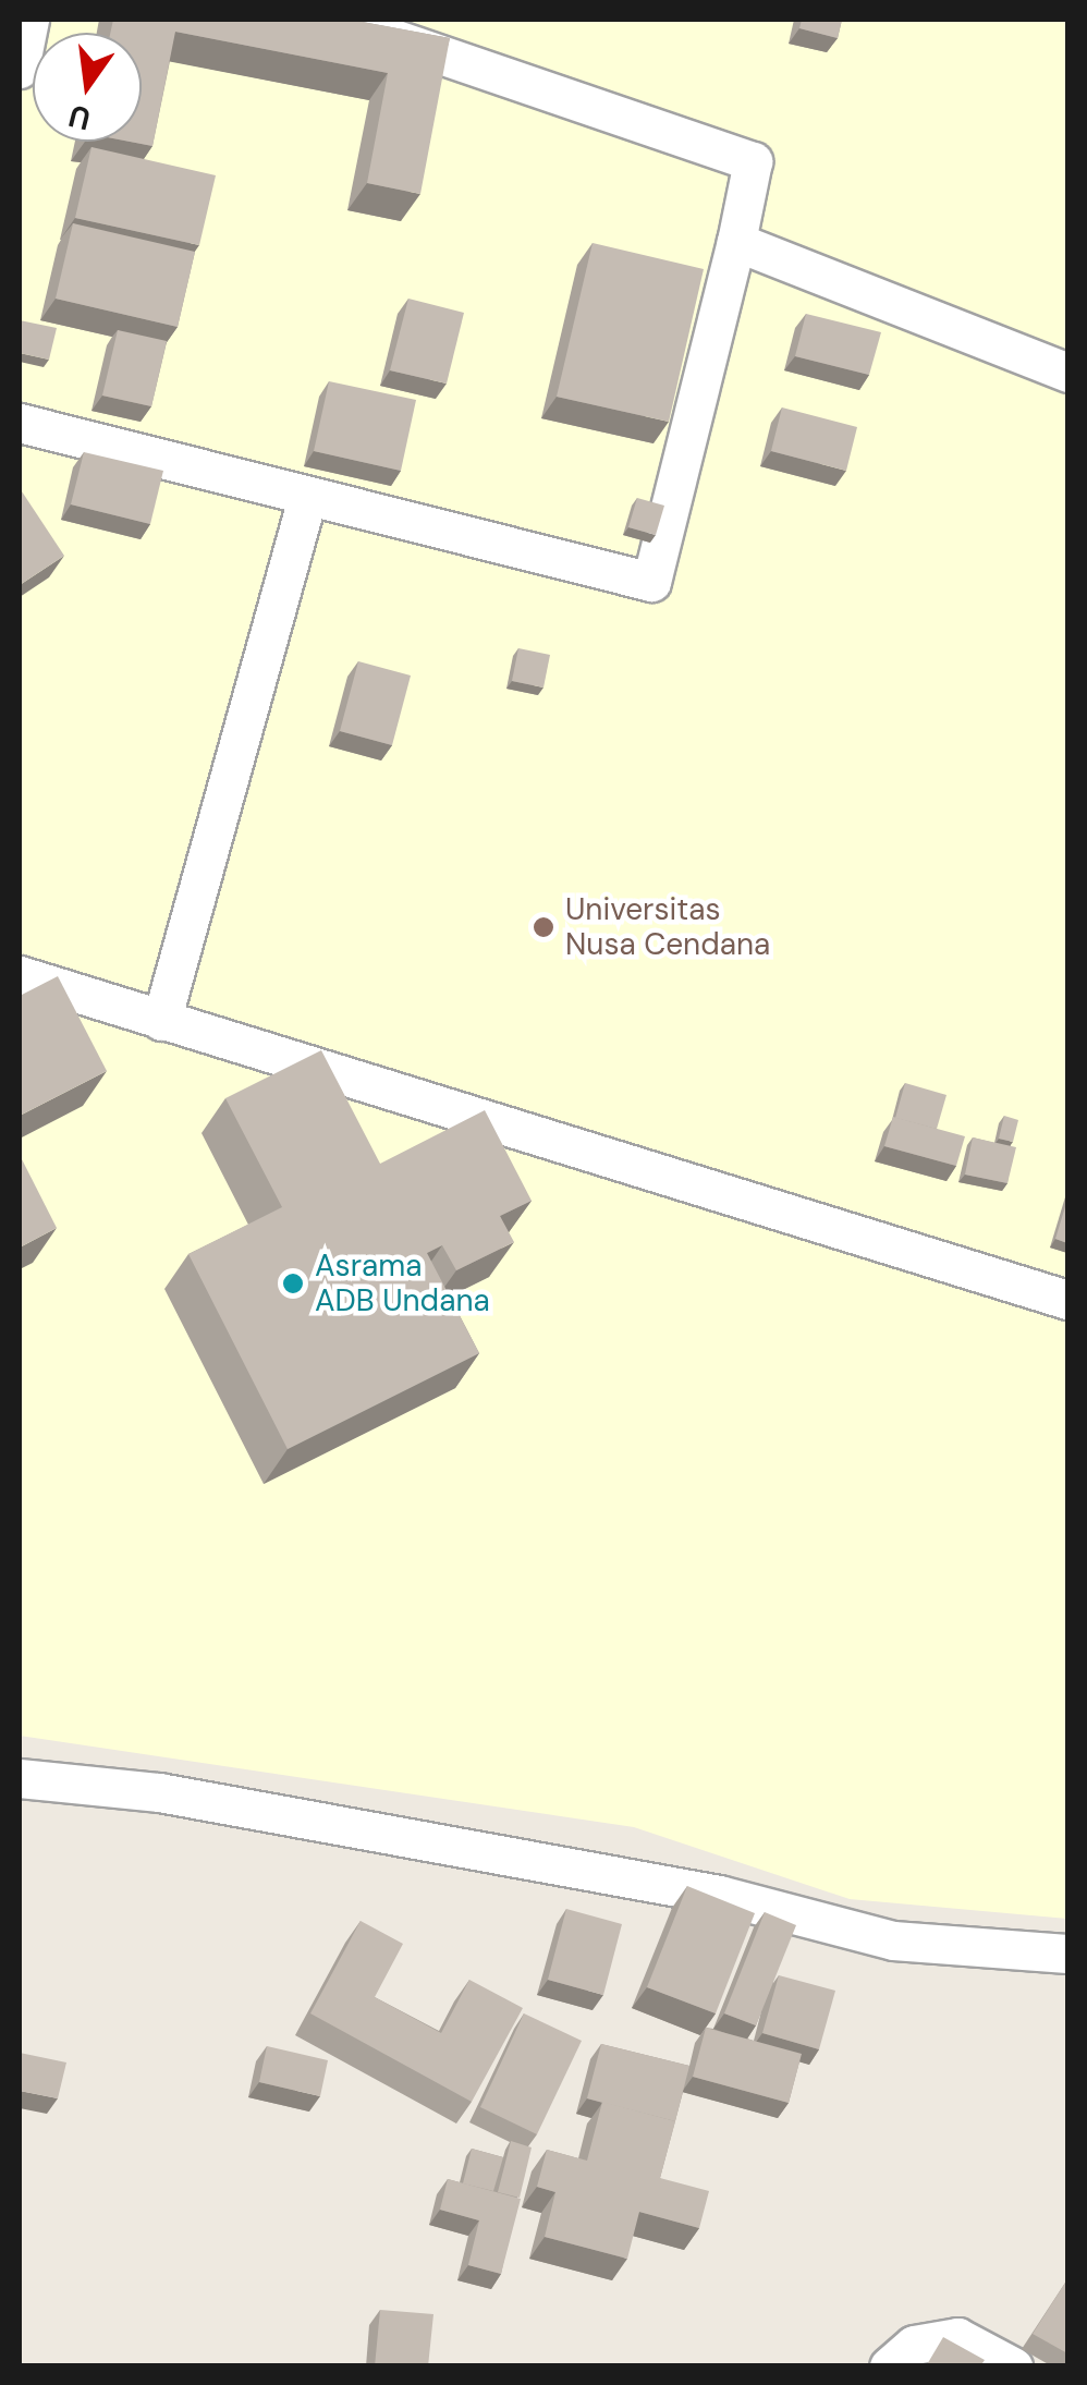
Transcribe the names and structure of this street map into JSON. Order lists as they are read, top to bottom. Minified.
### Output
{"places":["Universitas Nusa Cendana","Asrama ADB Undana"],"north":"bottom"}
